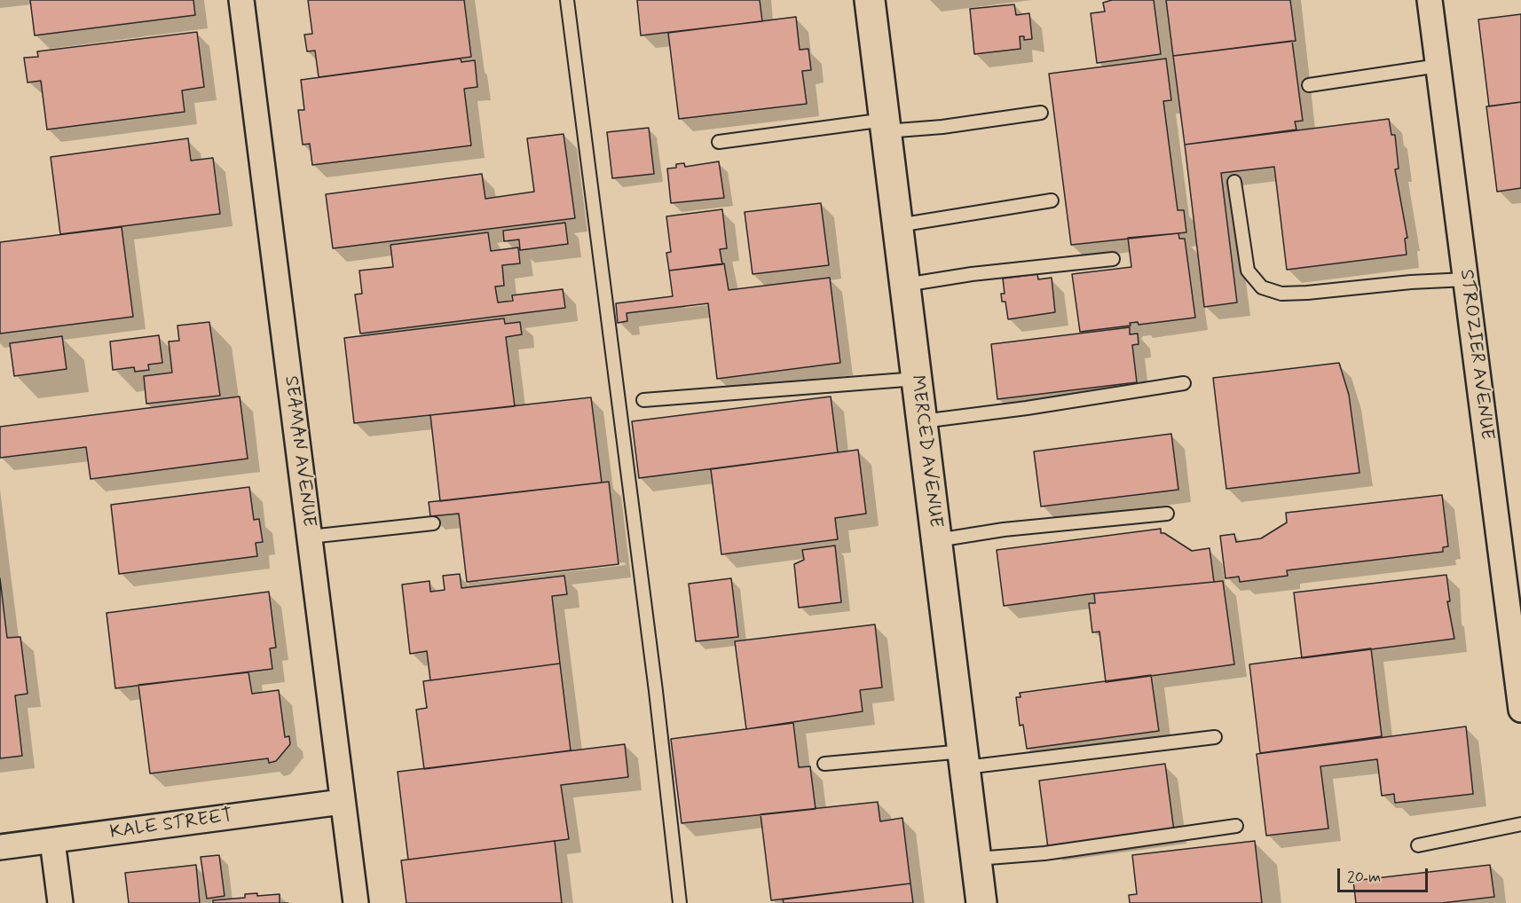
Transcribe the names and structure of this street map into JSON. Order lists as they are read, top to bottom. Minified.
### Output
{"streets":{"street":["STROZIER AVENUE","SEAMAN AVENUE","MERCED AVENUE","KALE STREET"]},"crossings":[["SEAMAN AVENUE","KALE STREET"]],"scale_bar":"20 m"}
